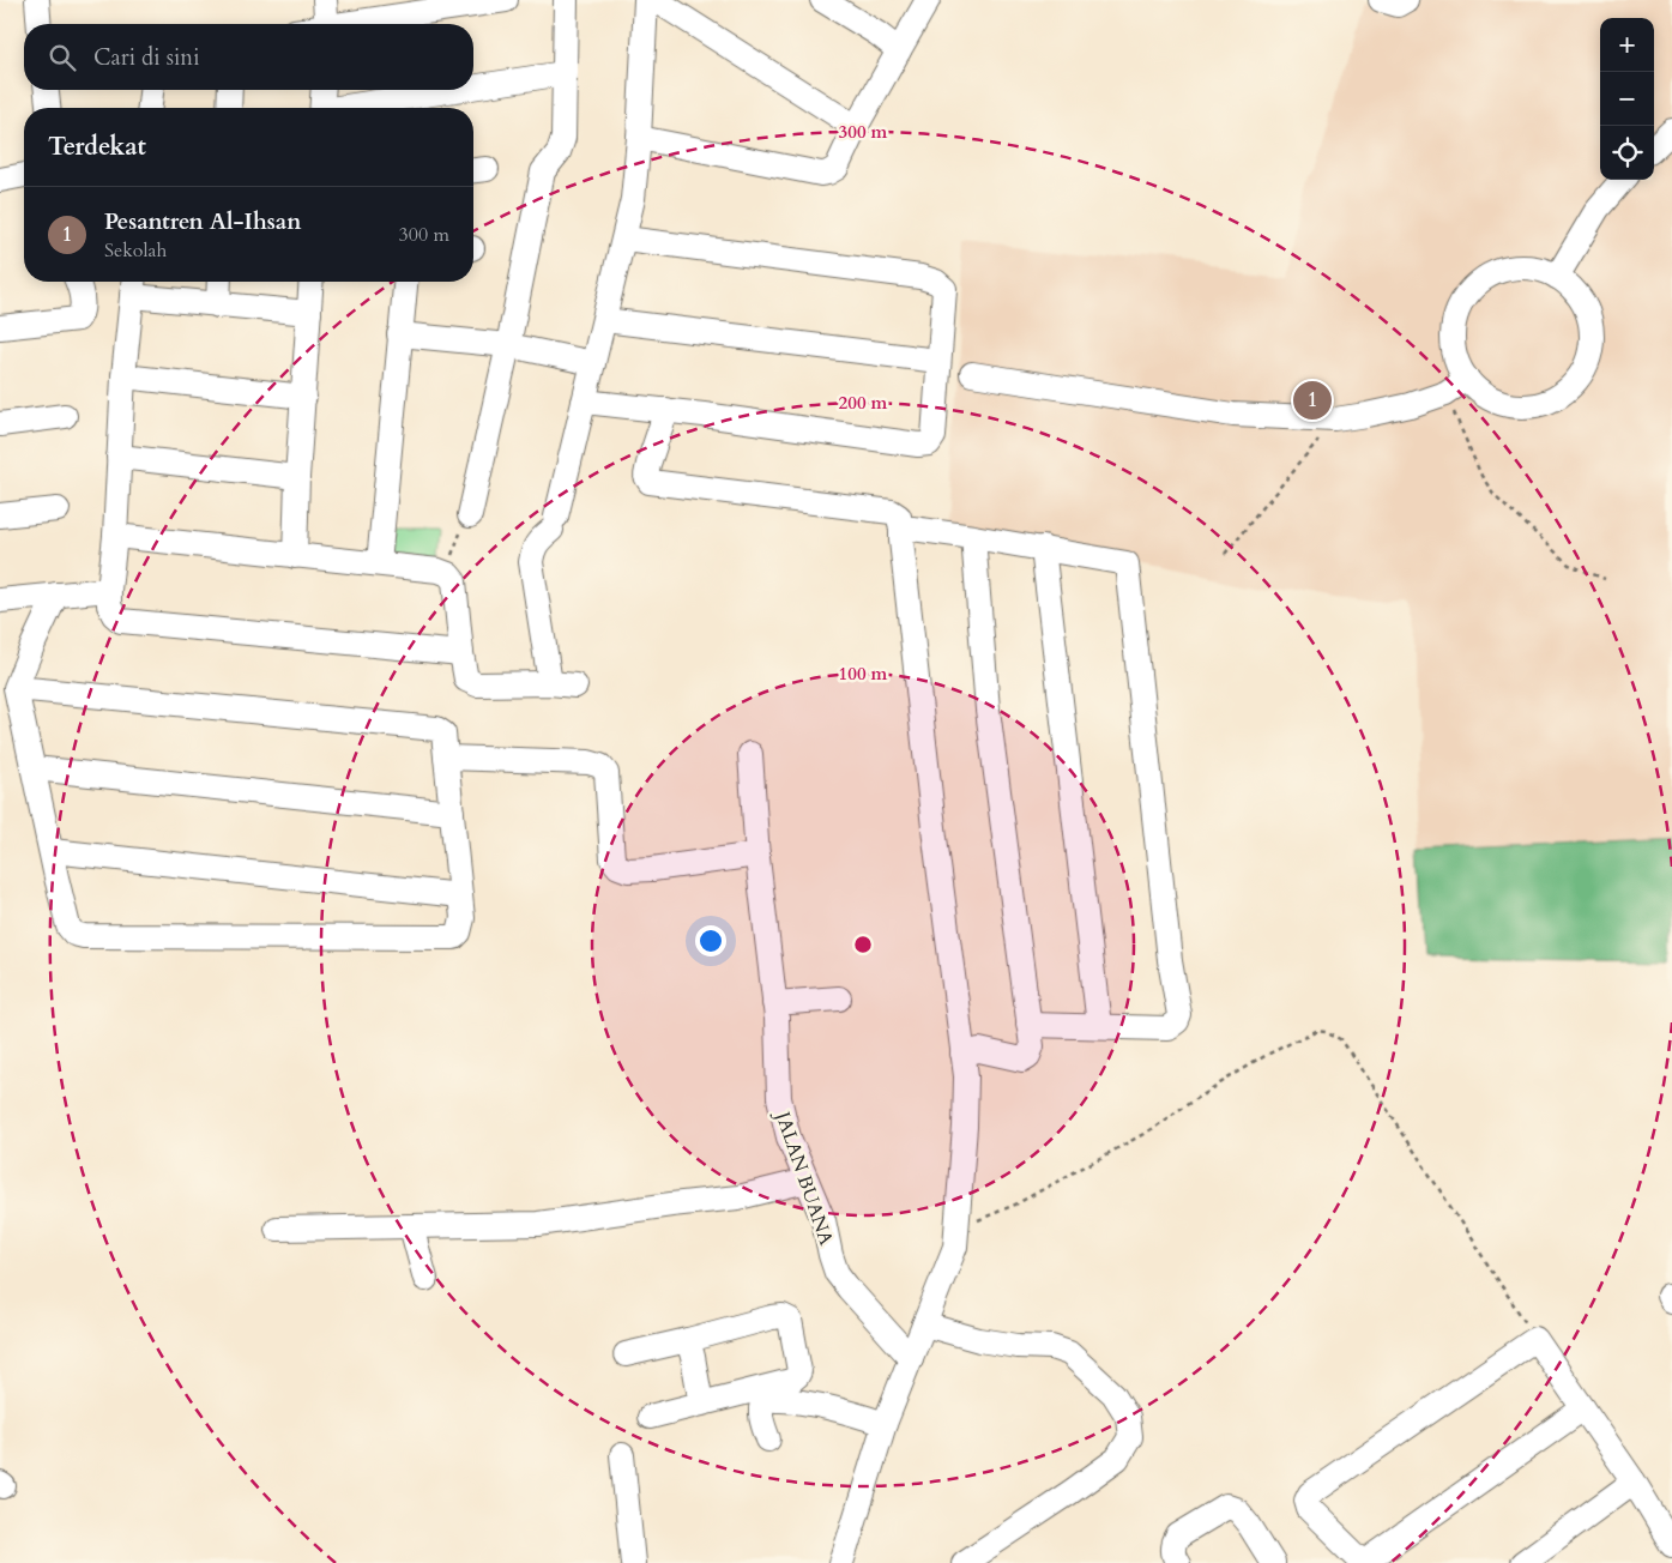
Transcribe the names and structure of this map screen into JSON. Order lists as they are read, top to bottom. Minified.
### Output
{"streets":{"street":["JALAN BUANA"]},"page":{"map_buttons":["+","−"],"search":"Cari di sini","heading":"Terdekat","list":[{"mark":"1","name":"Pesantren Al-Ihsan","note":"Sekolah","value":"300 m"}],"pins":"1"},"rings":["300 m","200 m","100 m"]}
